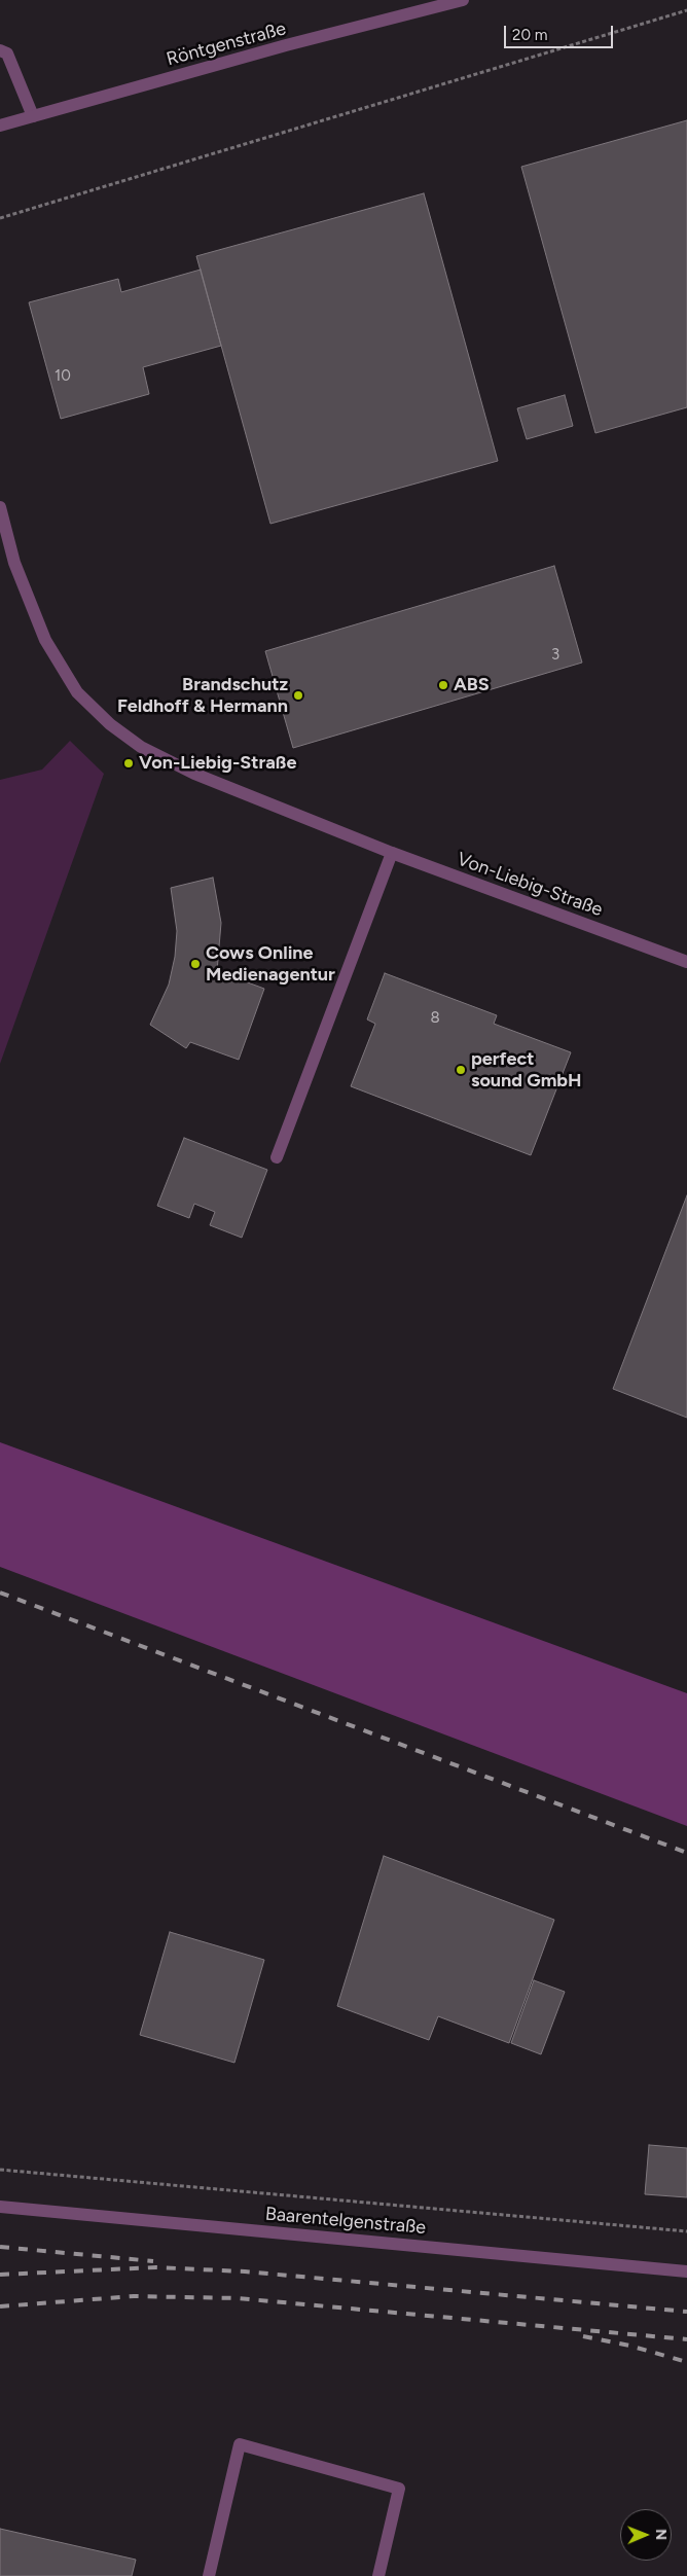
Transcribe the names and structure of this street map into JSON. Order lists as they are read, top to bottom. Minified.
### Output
{"streets":{"street":["Röntgenstraße","Von-Liebig-Straße","Baarentelgenstraße"]},"places":["ABS","Brandschutz Feldhoff & Hermann","Von-Liebig-Straße","Cows Online Medienagentur","perfect sound GmbH"],"house_numbers":["10","3","8"],"scale_bar":"20 m","north":"right"}
